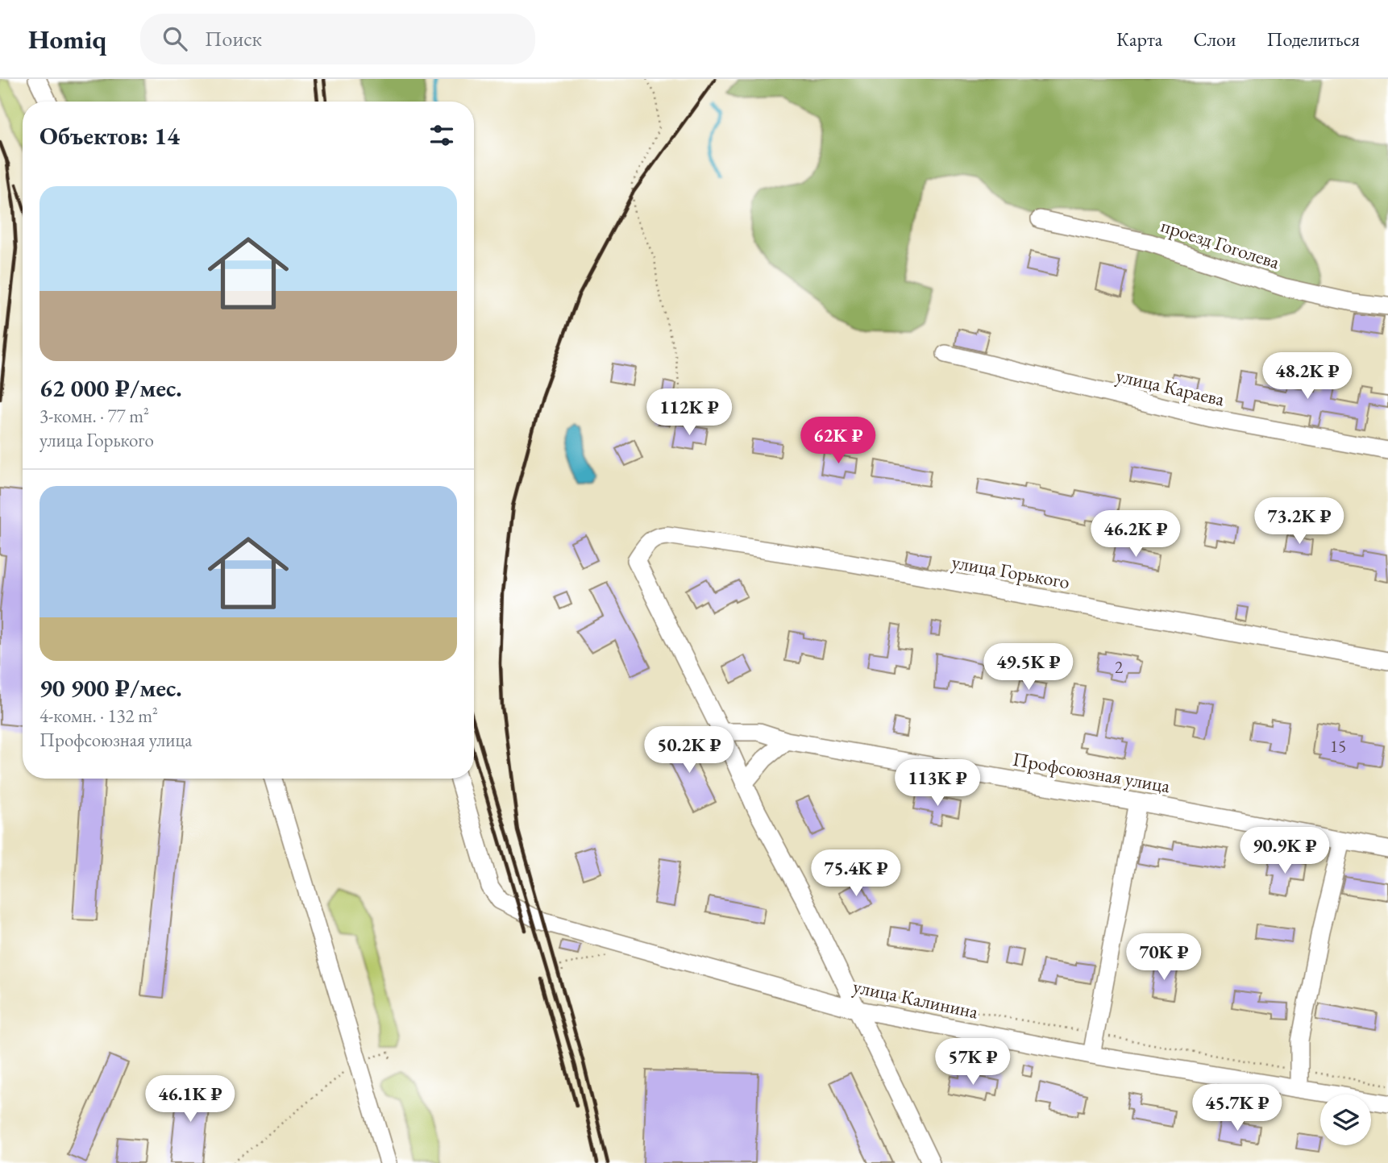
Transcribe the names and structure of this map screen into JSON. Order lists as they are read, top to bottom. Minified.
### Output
{"streets":{"street":["проезд Гоголева","улица Караева","улица Горького","Профсоюзная улица","улица Калинина"]},"crossings":[["улица Горького","Профсоюзная улица"]],"house_numbers":["2","15"],"page":{"header":"Homiq","search":"Поиск","nav":["Карта","Слои","Поделиться"],"heading":"Объектов: 14","list":[{"name":"62 000 ₽/мес.","note":"3-комн. · 77 m² · улица Горького"},{"name":"90 900 ₽/мес.","note":"4-комн. · 132 m² · Профсоюзная улица"}],"price":["48.2K ₽","112K ₽","62K ₽","73.2K ₽","46.2K ₽","49.5K ₽","50.2K ₽","113K ₽","90.9K ₽","75.4K ₽","70K ₽","57K ₽","46.1K ₽","45.7K ₽"]}}
